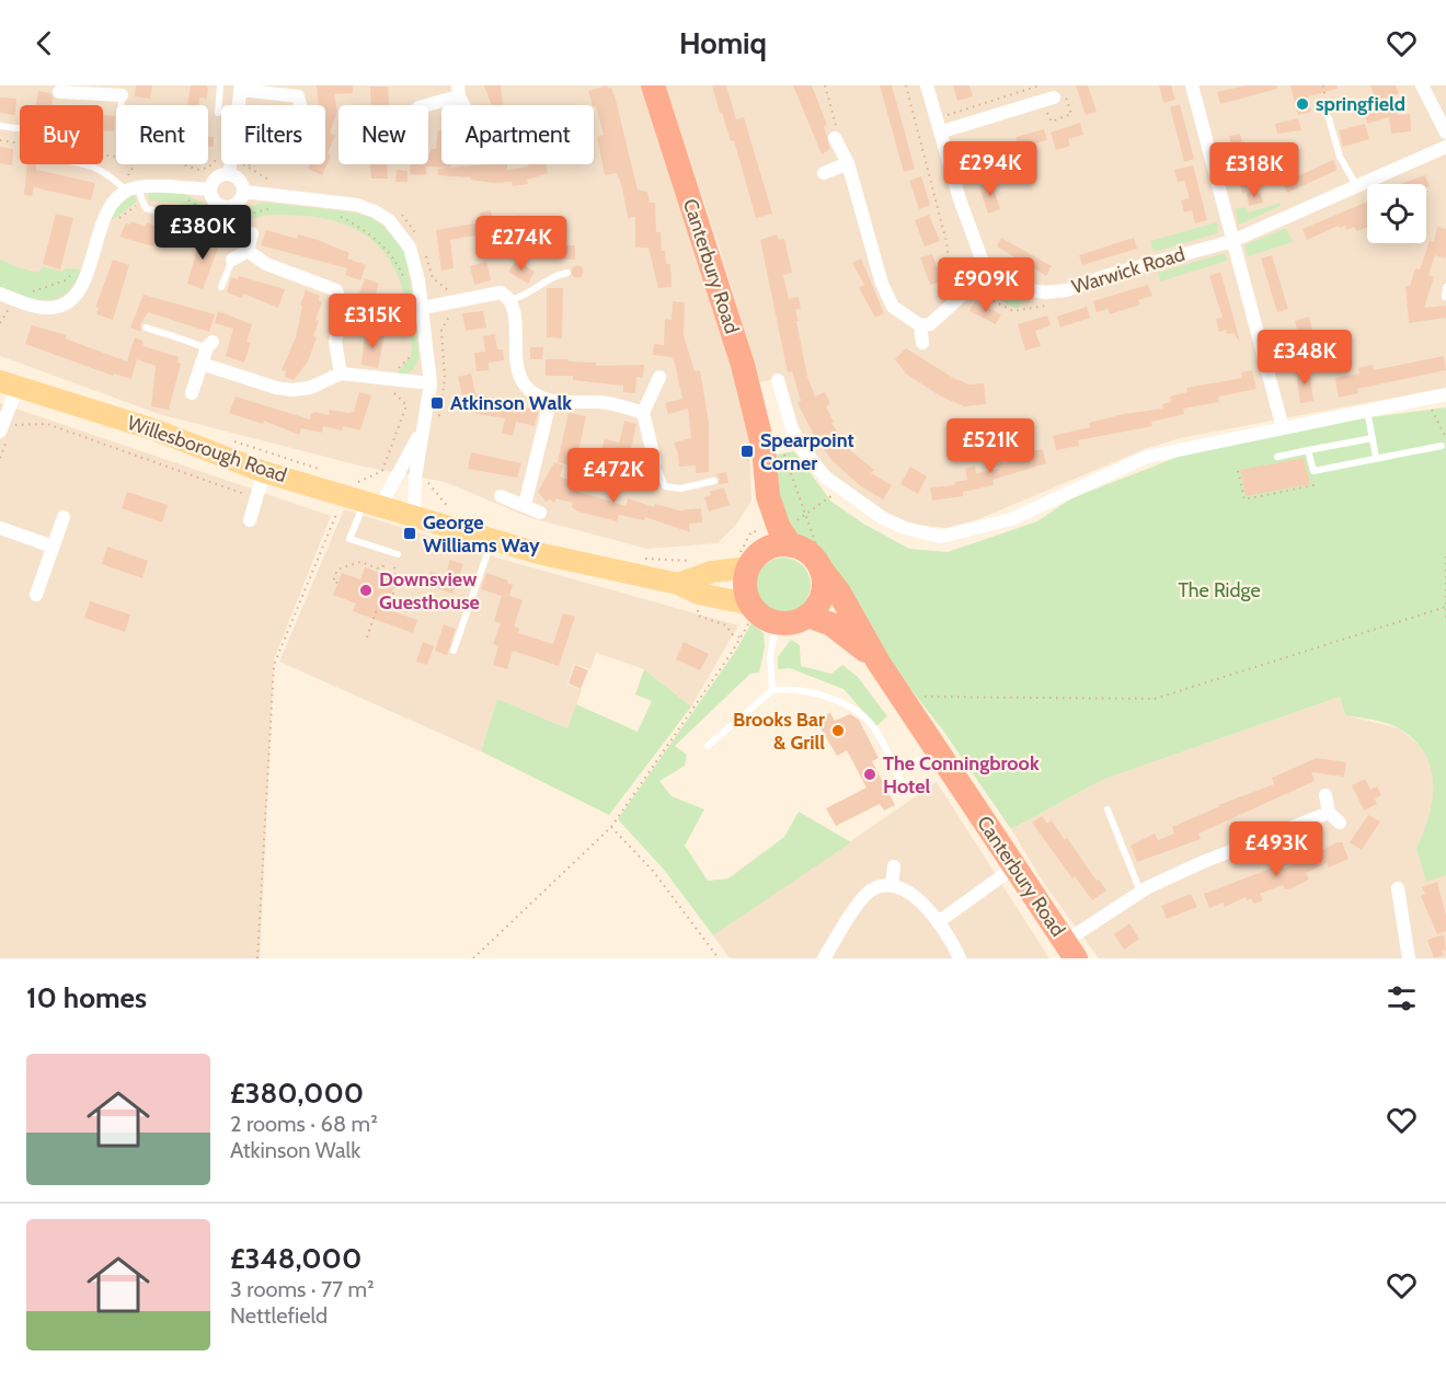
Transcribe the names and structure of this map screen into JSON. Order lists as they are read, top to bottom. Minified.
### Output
{"streets":{"highway":["Canterbury Road"],"main road":["Willesborough Road"],"street":["Warwick Road"]},"crossings":[["Canterbury Road","Willesborough Road"]],"parks":["The Ridge"],"places":{"other":["springfield","Downsview Guesthouse","Brooks Bar & Grill","The Conningbrook Hotel"],"transit":["Atkinson Walk","Spearpoint Corner","George Williams Way"]},"page":{"header":"Homiq","chip":["Buy","Rent","Filters","New","Apartment"],"price":["£294K","£318K","£380K","£274K","£909K","£315K","£348K","£521K","£472K","£493K"],"heading":"10 homes","list":[{"name":"£380,000","note":"2 rooms · 68 m² · Atkinson Walk"},{"name":"£348,000","note":"3 rooms · 77 m² · Nettlefield"}]}}
